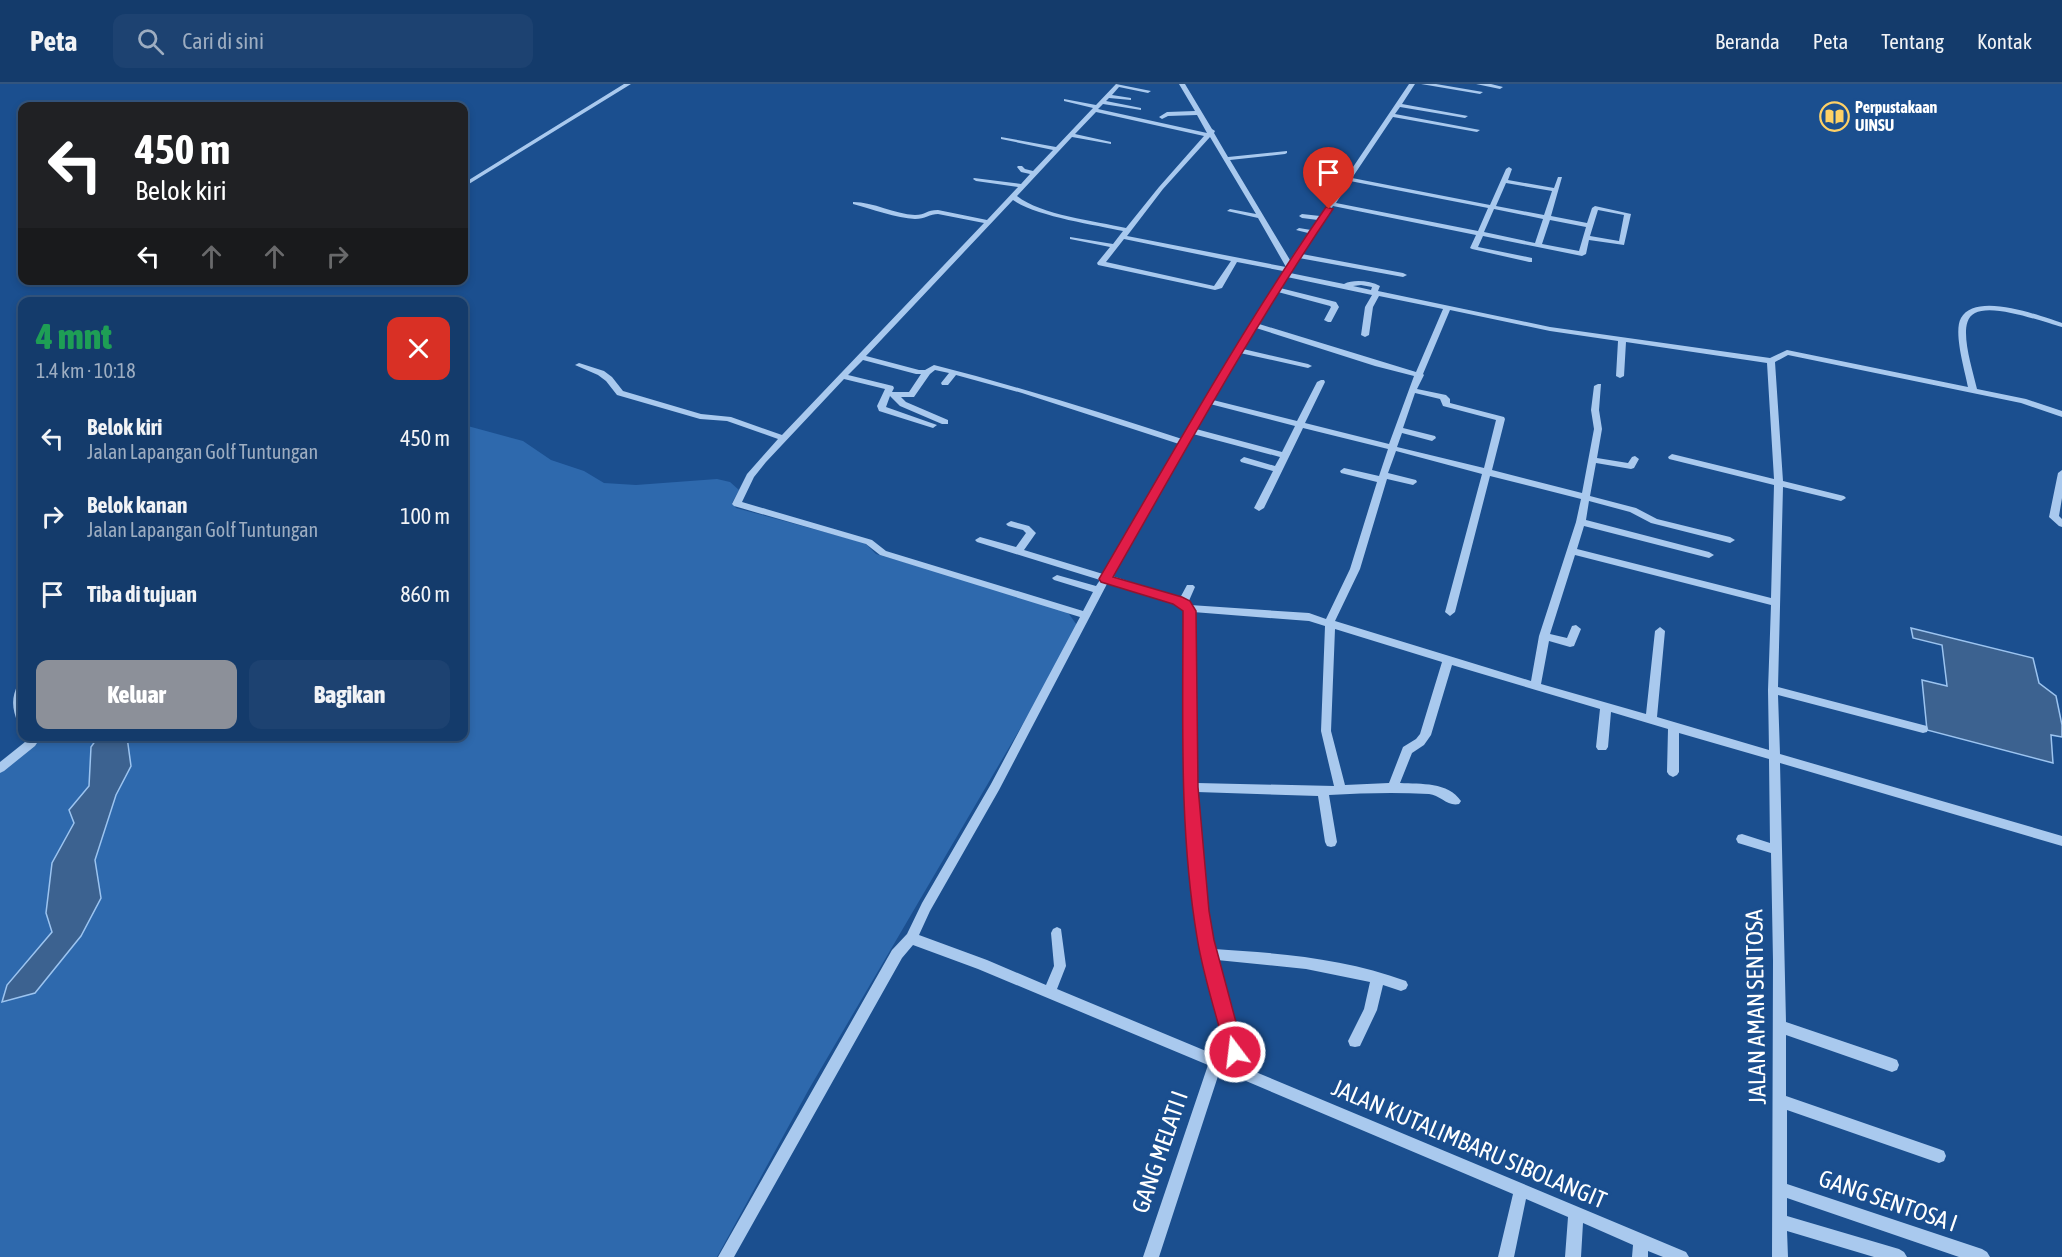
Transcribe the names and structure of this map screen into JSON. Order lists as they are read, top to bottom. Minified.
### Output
{"streets":{"street":["JALAN AMAN SENTOSA","JALAN KUTALIMBARU SIBOLANGIT","GANG MELATI I","GANG SENTOSA I"]},"crossings":[["JALAN AMAN SENTOSA","GANG SENTOSA I"],["JALAN KUTALIMBARU SIBOLANGIT","GANG MELATI I"]],"places":{"library":["Perpustakaan UINSU"]},"page":{"header":"Peta","search":"Cari di sini","nav":["Beranda","Peta","Tentang","Kontak"],"turn":["450 m","Belok kiri"],"heading":["4 mnt","1.4 km · 10:18"],"list":[{"name":"Belok kiri","note":"Jalan Lapangan Golf Tuntungan","value":"450 m"},{"name":"Belok kanan","note":"Jalan Lapangan Golf Tuntungan","value":"100 m"},{"name":"Tiba di tujuan","value":"860 m"}],"buttons":["Keluar","Bagikan"]}}
